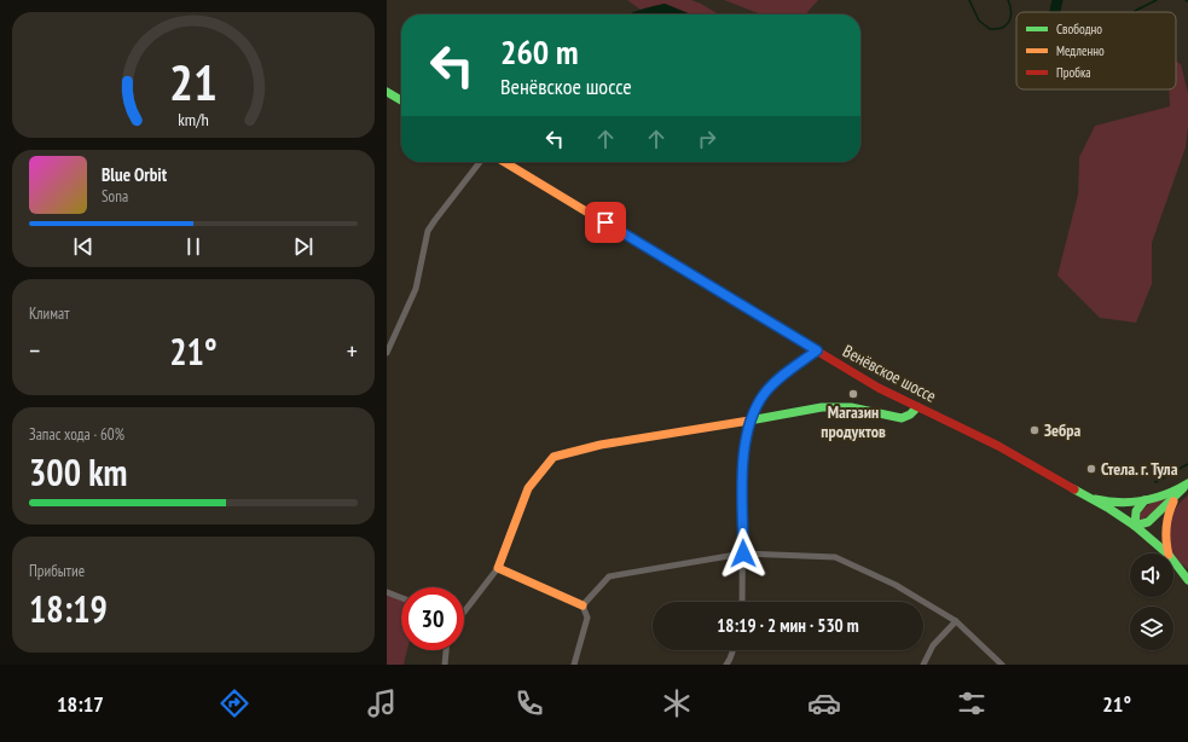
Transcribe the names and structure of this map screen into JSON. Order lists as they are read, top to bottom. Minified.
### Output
{"streets":{"main road":["Венёвское шоссе"]},"places":["Магазин продуктов","Зебра","Стела. г. Тула"],"legend":["Свободно","Медленно","Пробка"],"page":{"turn":["260 m","Венёвское шоссе"],"song":["Blue Orbit","Sona"],"tile":["Климат",["Запас хода · 60%","300 km"],["Прибытие","18:19"]],"heat":["−","21°","+"],"limit":"30","trip":"18:19 · 2 мин · 530 m","tabs":["18:17","21°"],"gauge":["21","km/h"]}}
